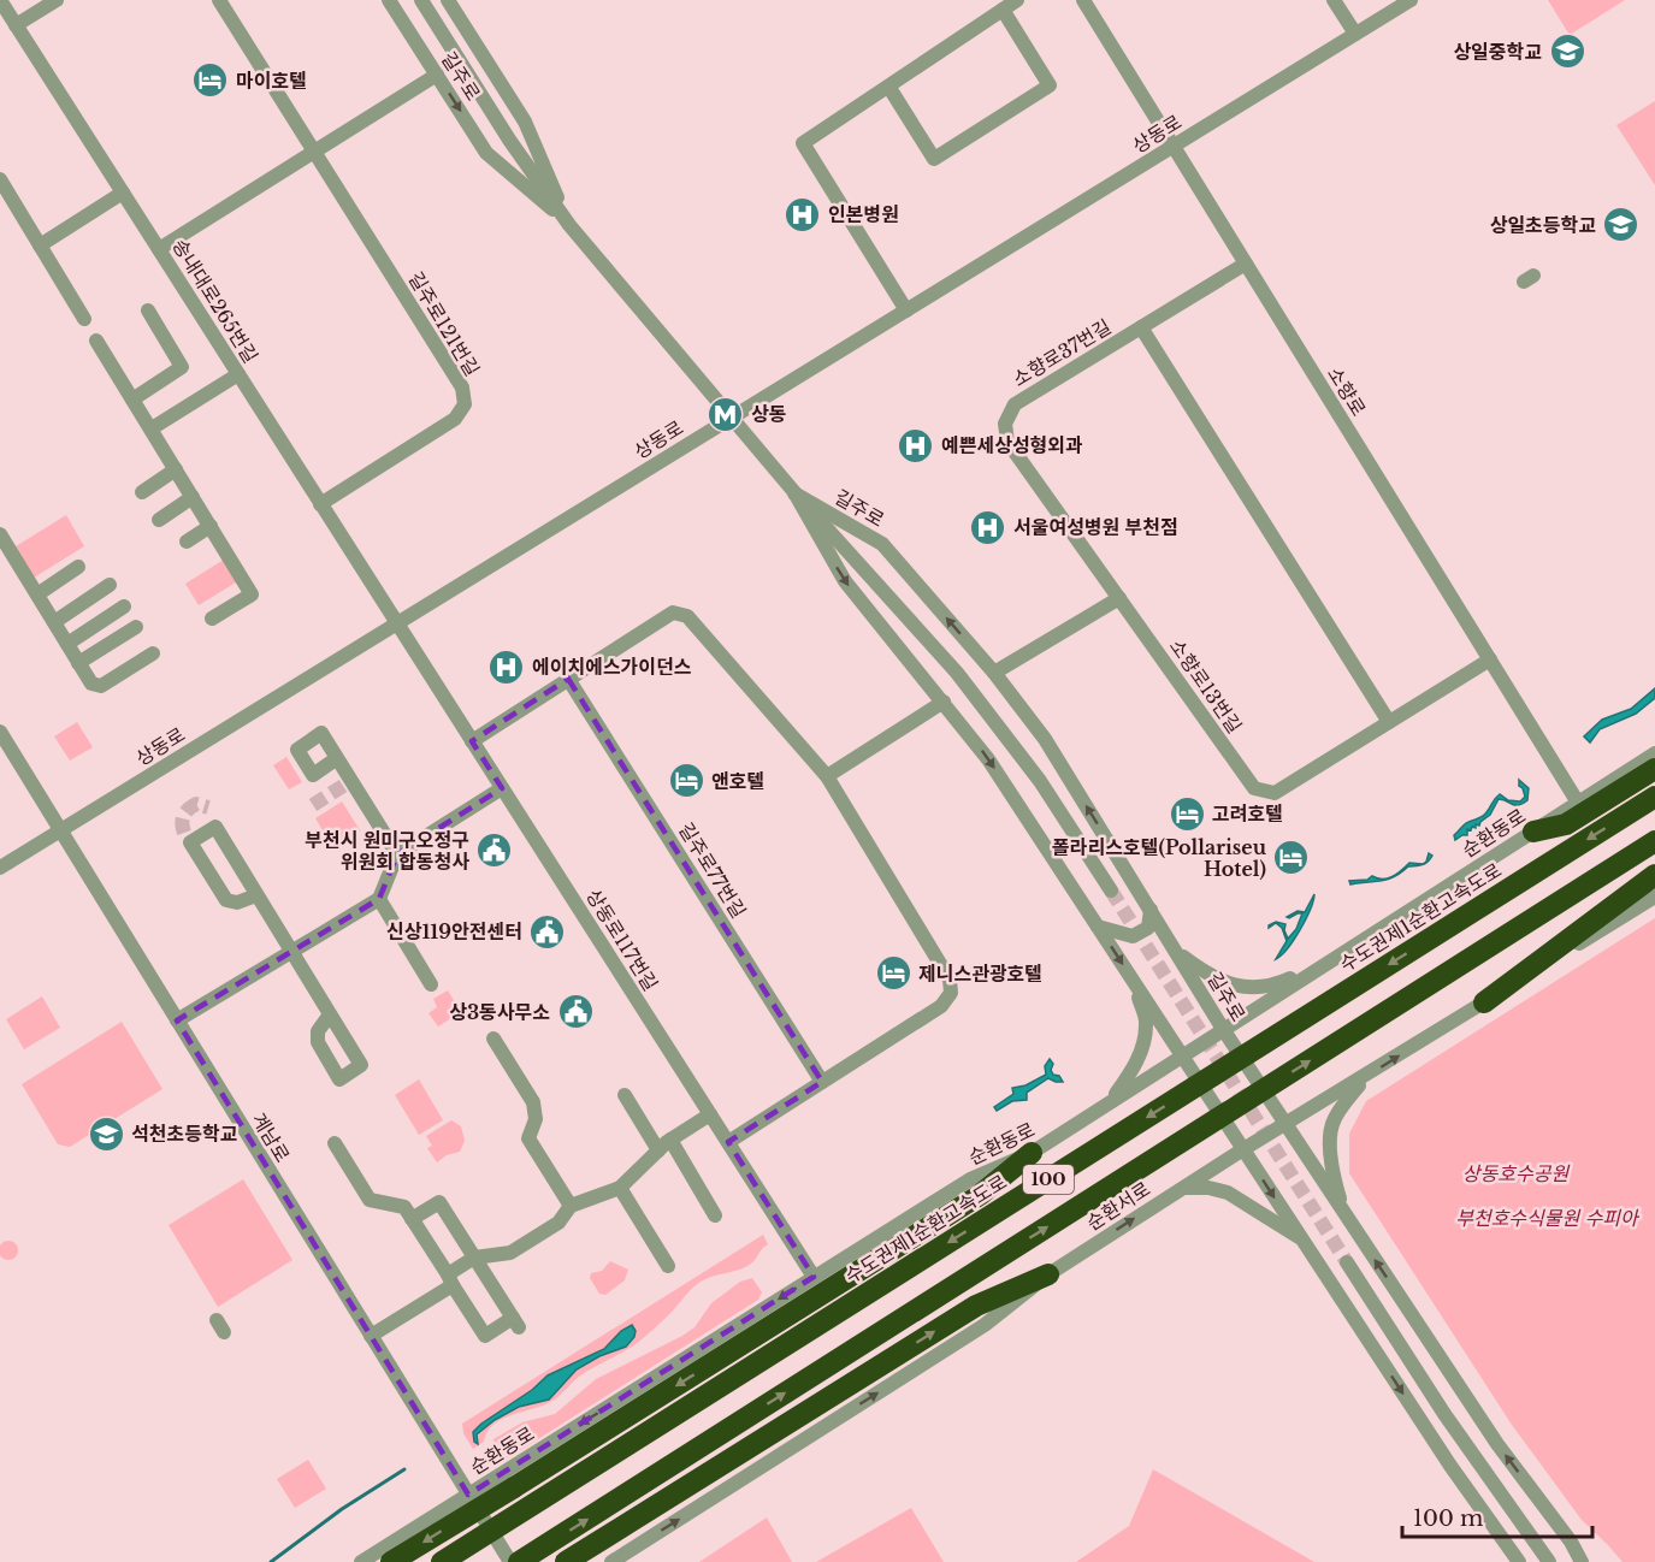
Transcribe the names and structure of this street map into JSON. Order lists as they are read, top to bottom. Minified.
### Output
{"streets":{"highway":["수도권제1순환고속도로","100"],"street":["길주로","상동로","송내대로265번길","길주로121번길","소향로37번길","소향로","소향로13번길","순환동로","길주로77번길","상동로117번길","계남로","순환서로"]},"crossings":[["길주로","상동로"],["길주로","순환동로"],["길주로","순환서로"],["상동로","송내대로265번길"],["상동로","소향로"],["상동로","상동로117번길"],["상동로","계남로"],["송내대로265번길","길주로121번길"],["송내대로265번길","상동로117번길"],["소향로37번길","소향로"],["소향로37번길","소향로13번길"],["소향로","소향로13번길"],["소향로","순환동로"],["순환동로","상동로117번길"],["순환동로","계남로"]],"one_way":["순환서로"],"parks":["상동호수공원","부천호수식물원 수피아"],"places":{"school or university":["상일중학교","상일초등학교","석천초등학교"],"hotel":["마이호텔","앤호텔","고려호텔","폴라리스호텔(Pollariseu Hotel)","제니스관광호텔"],"hospital":["인본병원","예쁜세상성형외과","서울여성병원 부천점","에이치에스가이던스"],"metro station":["상동"],"public building":["부천시 원미구오정구 위원회 합동청사","신상119안전센터","상3동사무소"]},"scale_bar":"100 m"}
